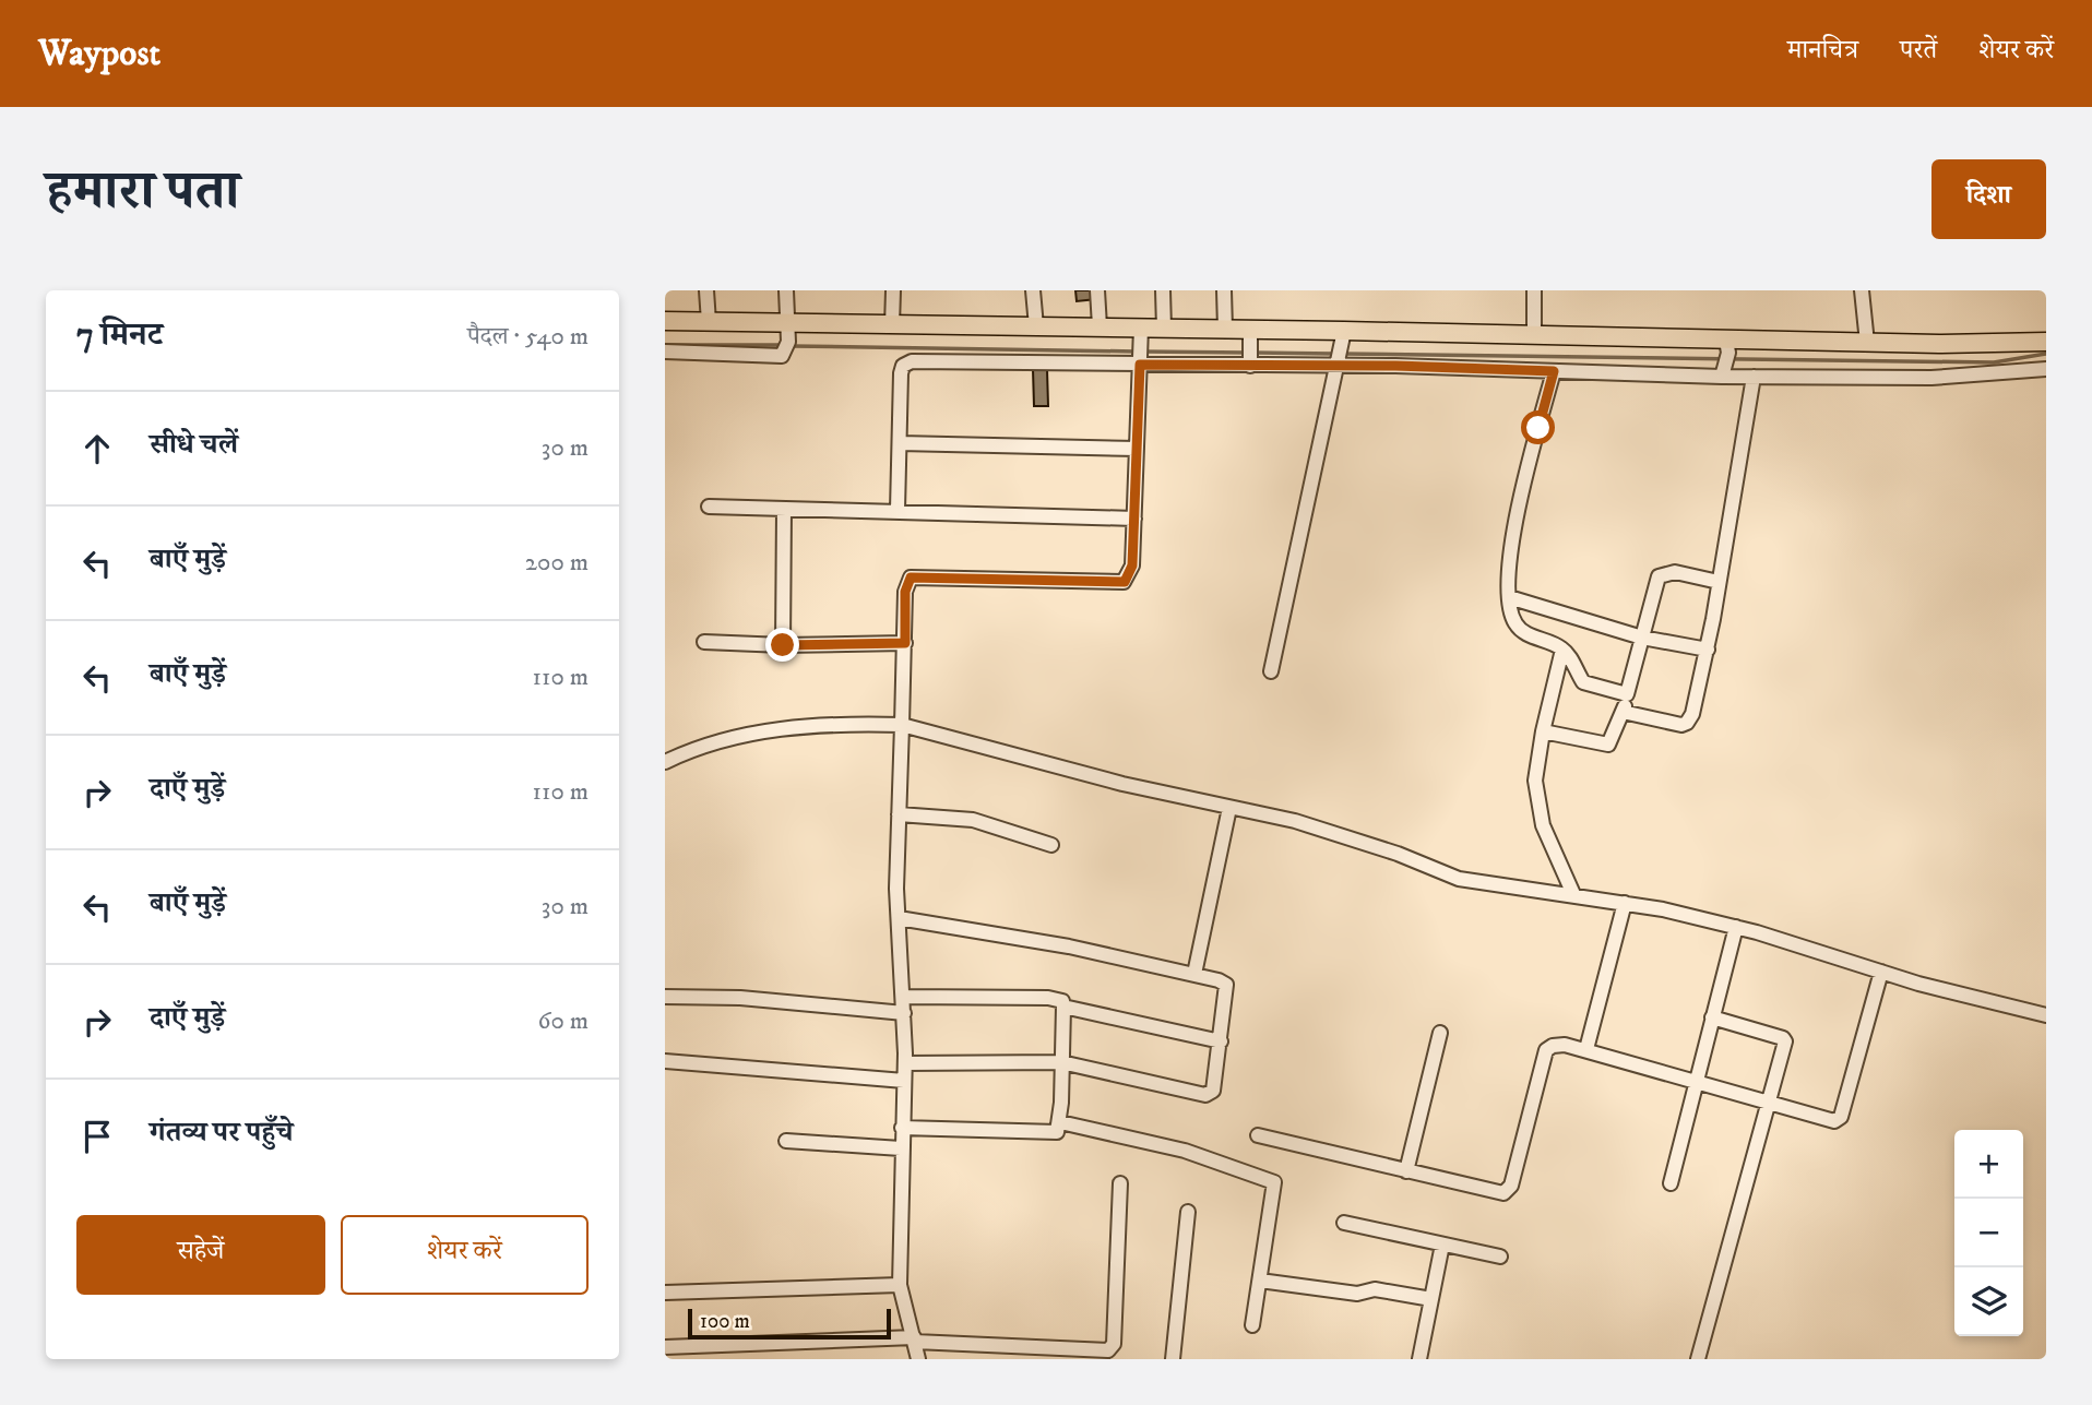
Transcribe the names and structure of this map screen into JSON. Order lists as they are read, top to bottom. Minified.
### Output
{"scale_bar":"100 m","page":{"header":"Waypost","nav":["मानचित्र","परतें","शेयर करें"],"title":"हमारा पता","buttons":["दिशा",["सहेजें","शेयर करें"]],"heading":["7 मिनट","पैदल · 540 m"],"list":[["सीधे चलें","30 m"],["बाएँ मुड़ें","200 m"],["बाएँ मुड़ें","110 m"],["दाएँ मुड़ें","110 m"],["बाएँ मुड़ें","30 m"],["दाएँ मुड़ें","60 m"],"गंतव्य पर पहुँचे"],"map_buttons":["+","−"],"scale":"100 m"}}
